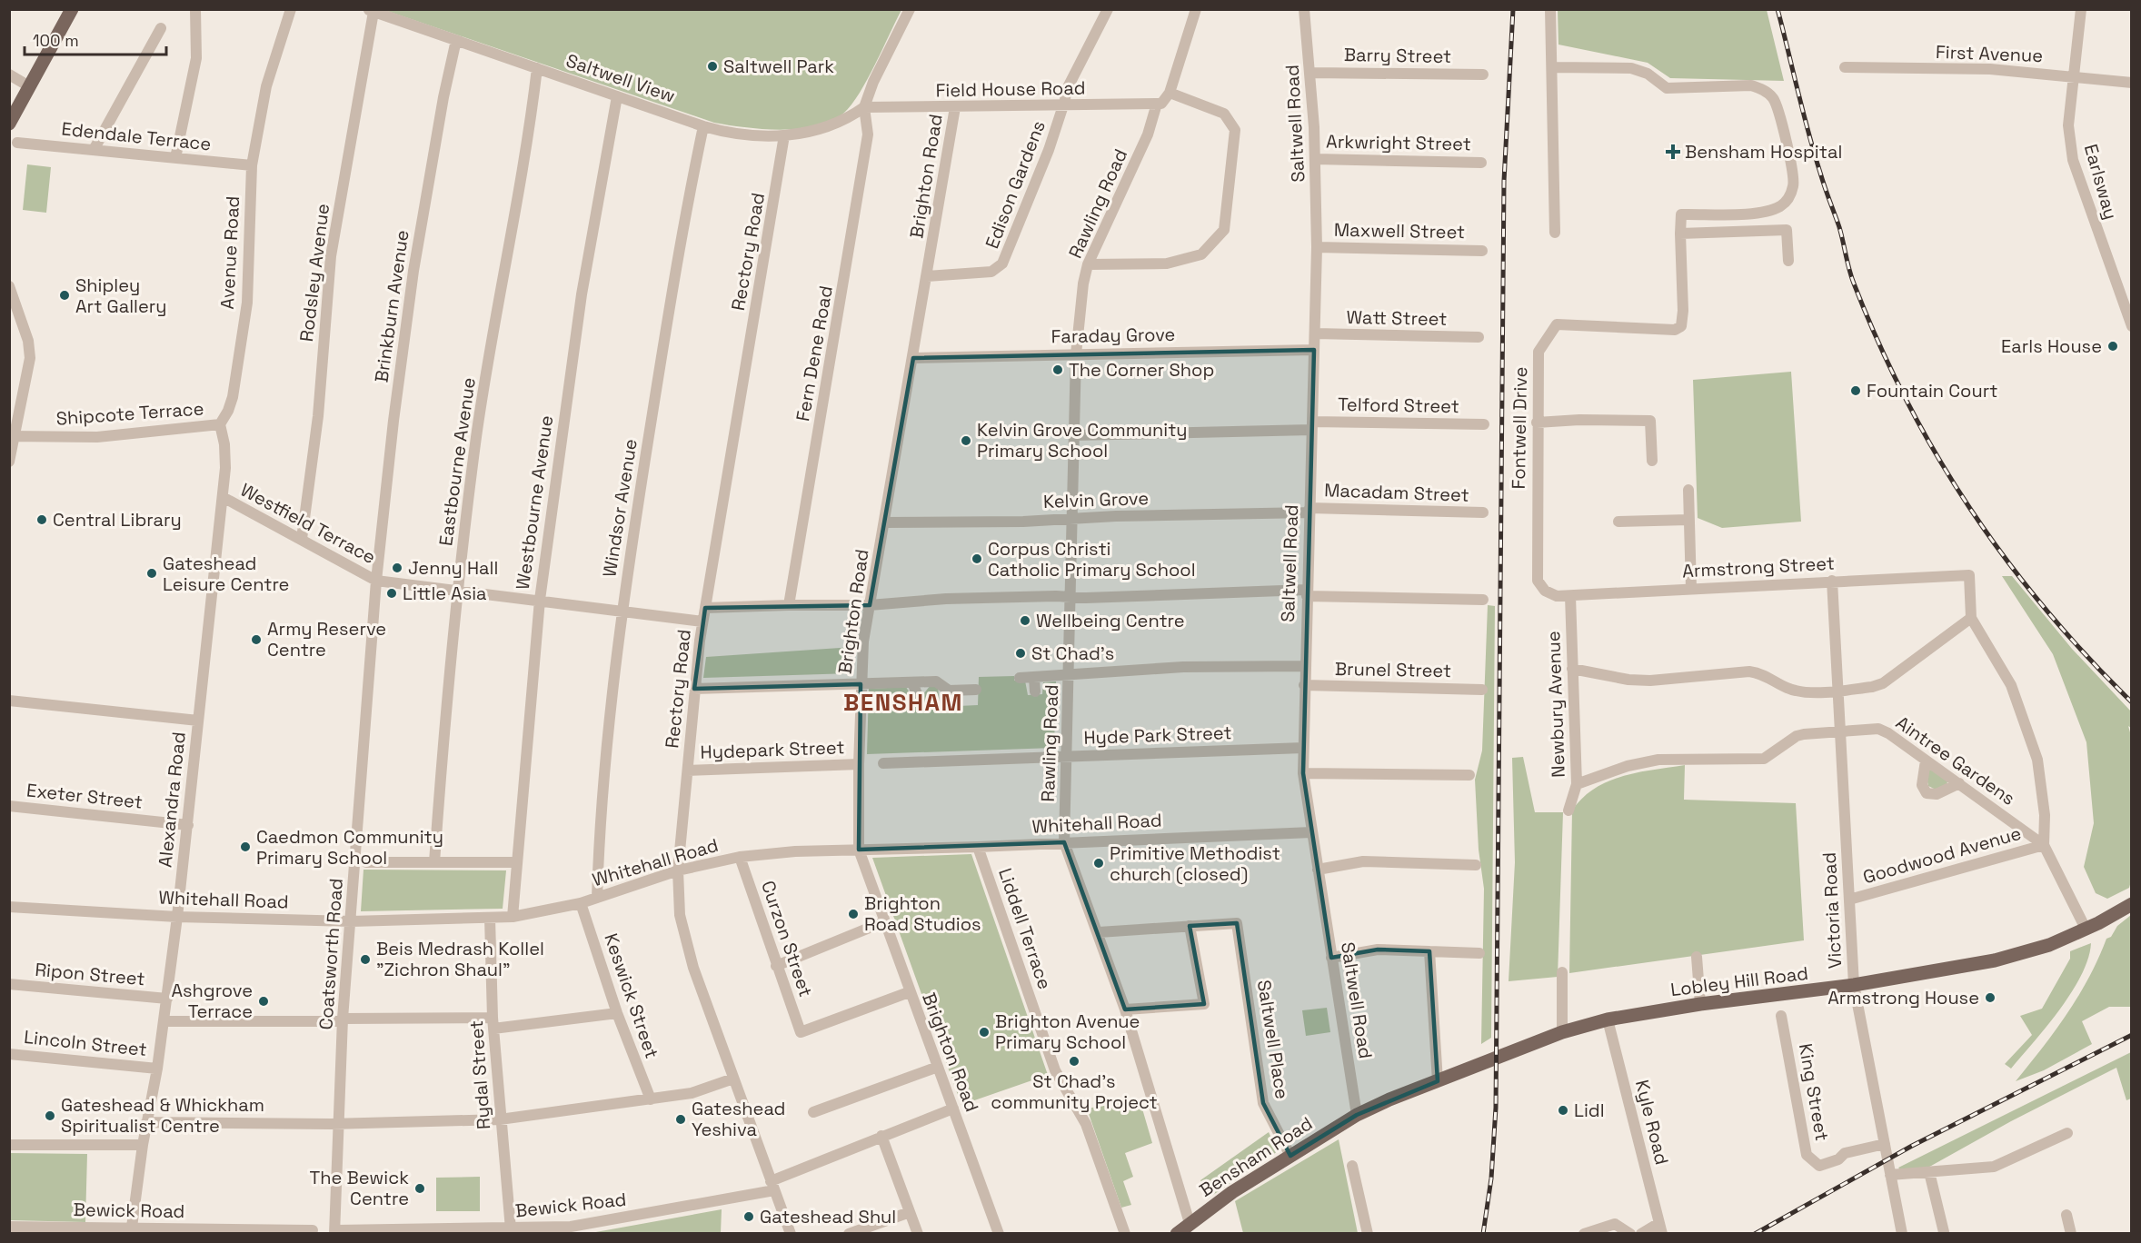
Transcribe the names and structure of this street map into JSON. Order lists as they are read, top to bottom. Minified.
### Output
{"streets":{"main road":["Lobley Hill Road","Bensham Road"],"street":["First Avenue","Barry Street","Saltwell View","Field House Road","Saltwell Road","Edendale Terrace","Arkwright Street","Brighton Road","Earlsway","Edison Gardens","Rawling Road","Maxwell Street","Rectory Road","Avenue Road","Rodsley Avenue","Brinkburn Avenue","Watt Street","Faraday Grove","Fern Dene Road","Telford Street","Shipcote Terrace","Fontwell Drive","Eastbourne Avenue","Macadam Street","Kelvin Grove","Westbourne Avenue","Windsor Avenue","Westfield Terrace","Armstrong Street","Brunel Street","Newbury Avenue","Hyde Park Street","Hydepark Street","Aintree Gardens","Exeter Street","Alexandra Road","Whitehall Road","Goodwood Avenue","Victoria Road","Liddell Terrace","Curzon Street","Coatsworth Road","Ripon Street","Keswick Street","Saltwell Place","Lincoln Street","Rydal Street","King Street","Kyle Road","Bewick Road"]},"crossings":[["First Avenue","Earlsway"],["Barry Street","Saltwell Road"],["Saltwell View","Field House Road"],["Saltwell View","Rectory Road"],["Saltwell View","Rodsley Avenue"],["Saltwell View","Brinkburn Avenue"],["Saltwell View","Fern Dene Road"],["Saltwell View","Eastbourne Avenue"],["Saltwell View","Westbourne Avenue"],["Saltwell View","Windsor Avenue"],["Field House Road","Brighton Road"],["Field House Road","Edison Gardens"],["Field House Road","Rawling Road"],["Field House Road","Fern Dene Road"],["Saltwell Road","Arkwright Street"],["Saltwell Road","Maxwell Street"],["Saltwell Road","Watt Street"],["Saltwell Road","Faraday Grove"],["Saltwell Road","Telford Street"],["Saltwell Road","Macadam Street"],["Saltwell Road","Kelvin Grove"],["Saltwell Road","Brunel Street"],["Saltwell Road","Hyde Park Street"],["Saltwell Road","Whitehall Road"],["Saltwell Road","Lobley Hill Road"],["Saltwell Road","Bensham Road"],["Edendale Terrace","Avenue Road"],["Brighton Road","Edison Gardens"],["Brighton Road","Faraday Grove"],["Brighton Road","Kelvin Grove"],["Brighton Road","Hydepark Street"],["Brighton Road","Whitehall Road"],["Brighton Road","Curzon Street"],["Brighton Road","Bewick Road"],["Rawling Road","Faraday Grove"],["Rawling Road","Telford Street"],["Rawling Road","Kelvin Grove"],["Rawling Road","Hyde Park Street"],["Rawling Road","Whitehall Road"],["Rawling Road","Bensham Road"],["Rectory Road","Hydepark Street"],["Rectory Road","Whitehall Road"],["Rectory Road","Bewick Road"],["Avenue Road","Shipcote Terrace"],["Rodsley Avenue","Westfield Terrace"],["Brinkburn Avenue","Westfield Terrace"],["Brinkburn Avenue","Coatsworth Road"],["Fontwell Drive","Armstrong Street"],["Macadam Street","Kelvin Grove"],["Westbourne Avenue","Whitehall Road"],["Windsor Avenue","Whitehall Road"],["Westfield Terrace","Alexandra Road"],["Westfield Terrace","Coatsworth Road"],["Armstrong Street","Newbury Avenue"],["Armstrong Street","Victoria Road"],["Newbury Avenue","Aintree Gardens"],["Aintree Gardens","Goodwood Avenue"],["Aintree Gardens","Victoria Road"],["Exeter Street","Alexandra Road"],["Alexandra Road","Whitehall Road"],["Alexandra Road","Ripon Street"],["Alexandra Road","Lincoln Street"],["Alexandra Road","Bewick Road"],["Whitehall Road","Liddell Terrace"],["Whitehall Road","Curzon Street"],["Whitehall Road","Coatsworth Road"],["Whitehall Road","Keswick Street"],["Whitehall Road","Rydal Street"],["Goodwood Avenue","Victoria Road"],["Victoria Road","Lobley Hill Road"],["Victoria Road","King Street"],["Coatsworth Road","Bewick Road"],["Lobley Hill Road","Kyle Road"],["Lobley Hill Road","Bensham Road"],["Saltwell Place","Bensham Road"],["Rydal Street","Bewick Road"]],"districts":["BENSHAM"],"places":{"other":["Saltwell Park","Shipley Art Gallery","Earls House","The Corner Shop","Fountain Court","Kelvin Grove Community Primary School","Central Library","Corpus Christi Catholic Primary School","Jenny Hall","Gateshead Leisure Centre","Little Asia","Wellbeing Centre","Army Reserve Centre","St Chad's","Caedmon Community Primary School","Primitive Methodist church (closed)","Brighton Road Studios","Beis Medrash Kollel \"Zichron Shaul\"","Armstrong House","Ashgrove Terrace","Brighton Avenue Primary School","St Chad's community Project","Lidl","Gateshead & Whickham Spiritualist Centre","Gateshead Yeshiva","The Bewick Centre","Gateshead Shul"],"health":["Bensham Hospital"]},"scale_bar":"100 m"}
